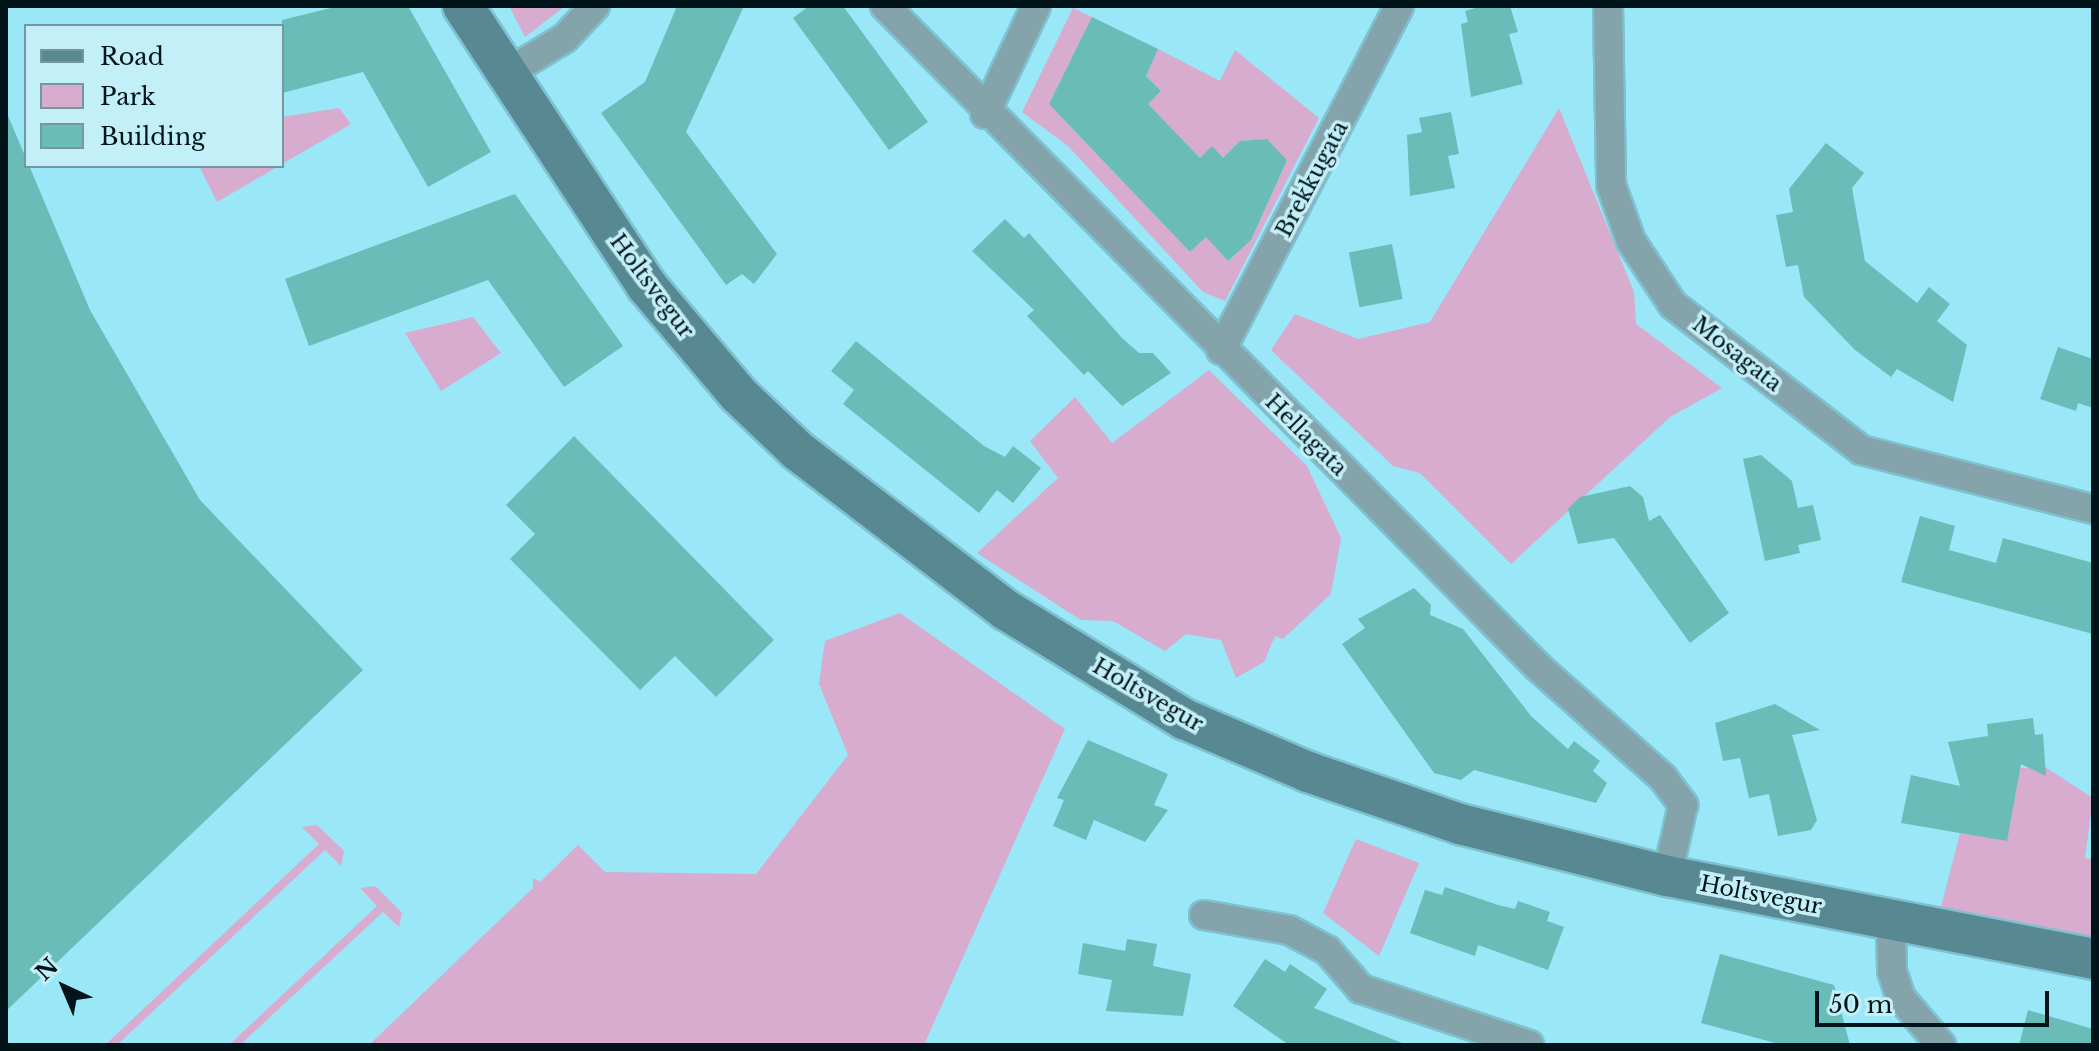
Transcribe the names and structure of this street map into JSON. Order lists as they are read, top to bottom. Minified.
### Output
{"streets":{"street":["Brekkugata","Holtsvegur","Mosagata","Hellagata"]},"crossings":[["Brekkugata","Hellagata"],["Holtsvegur","Hellagata"]],"legend":["Road","Park","Building"],"scale_bar":"50 m","north":"top left"}
